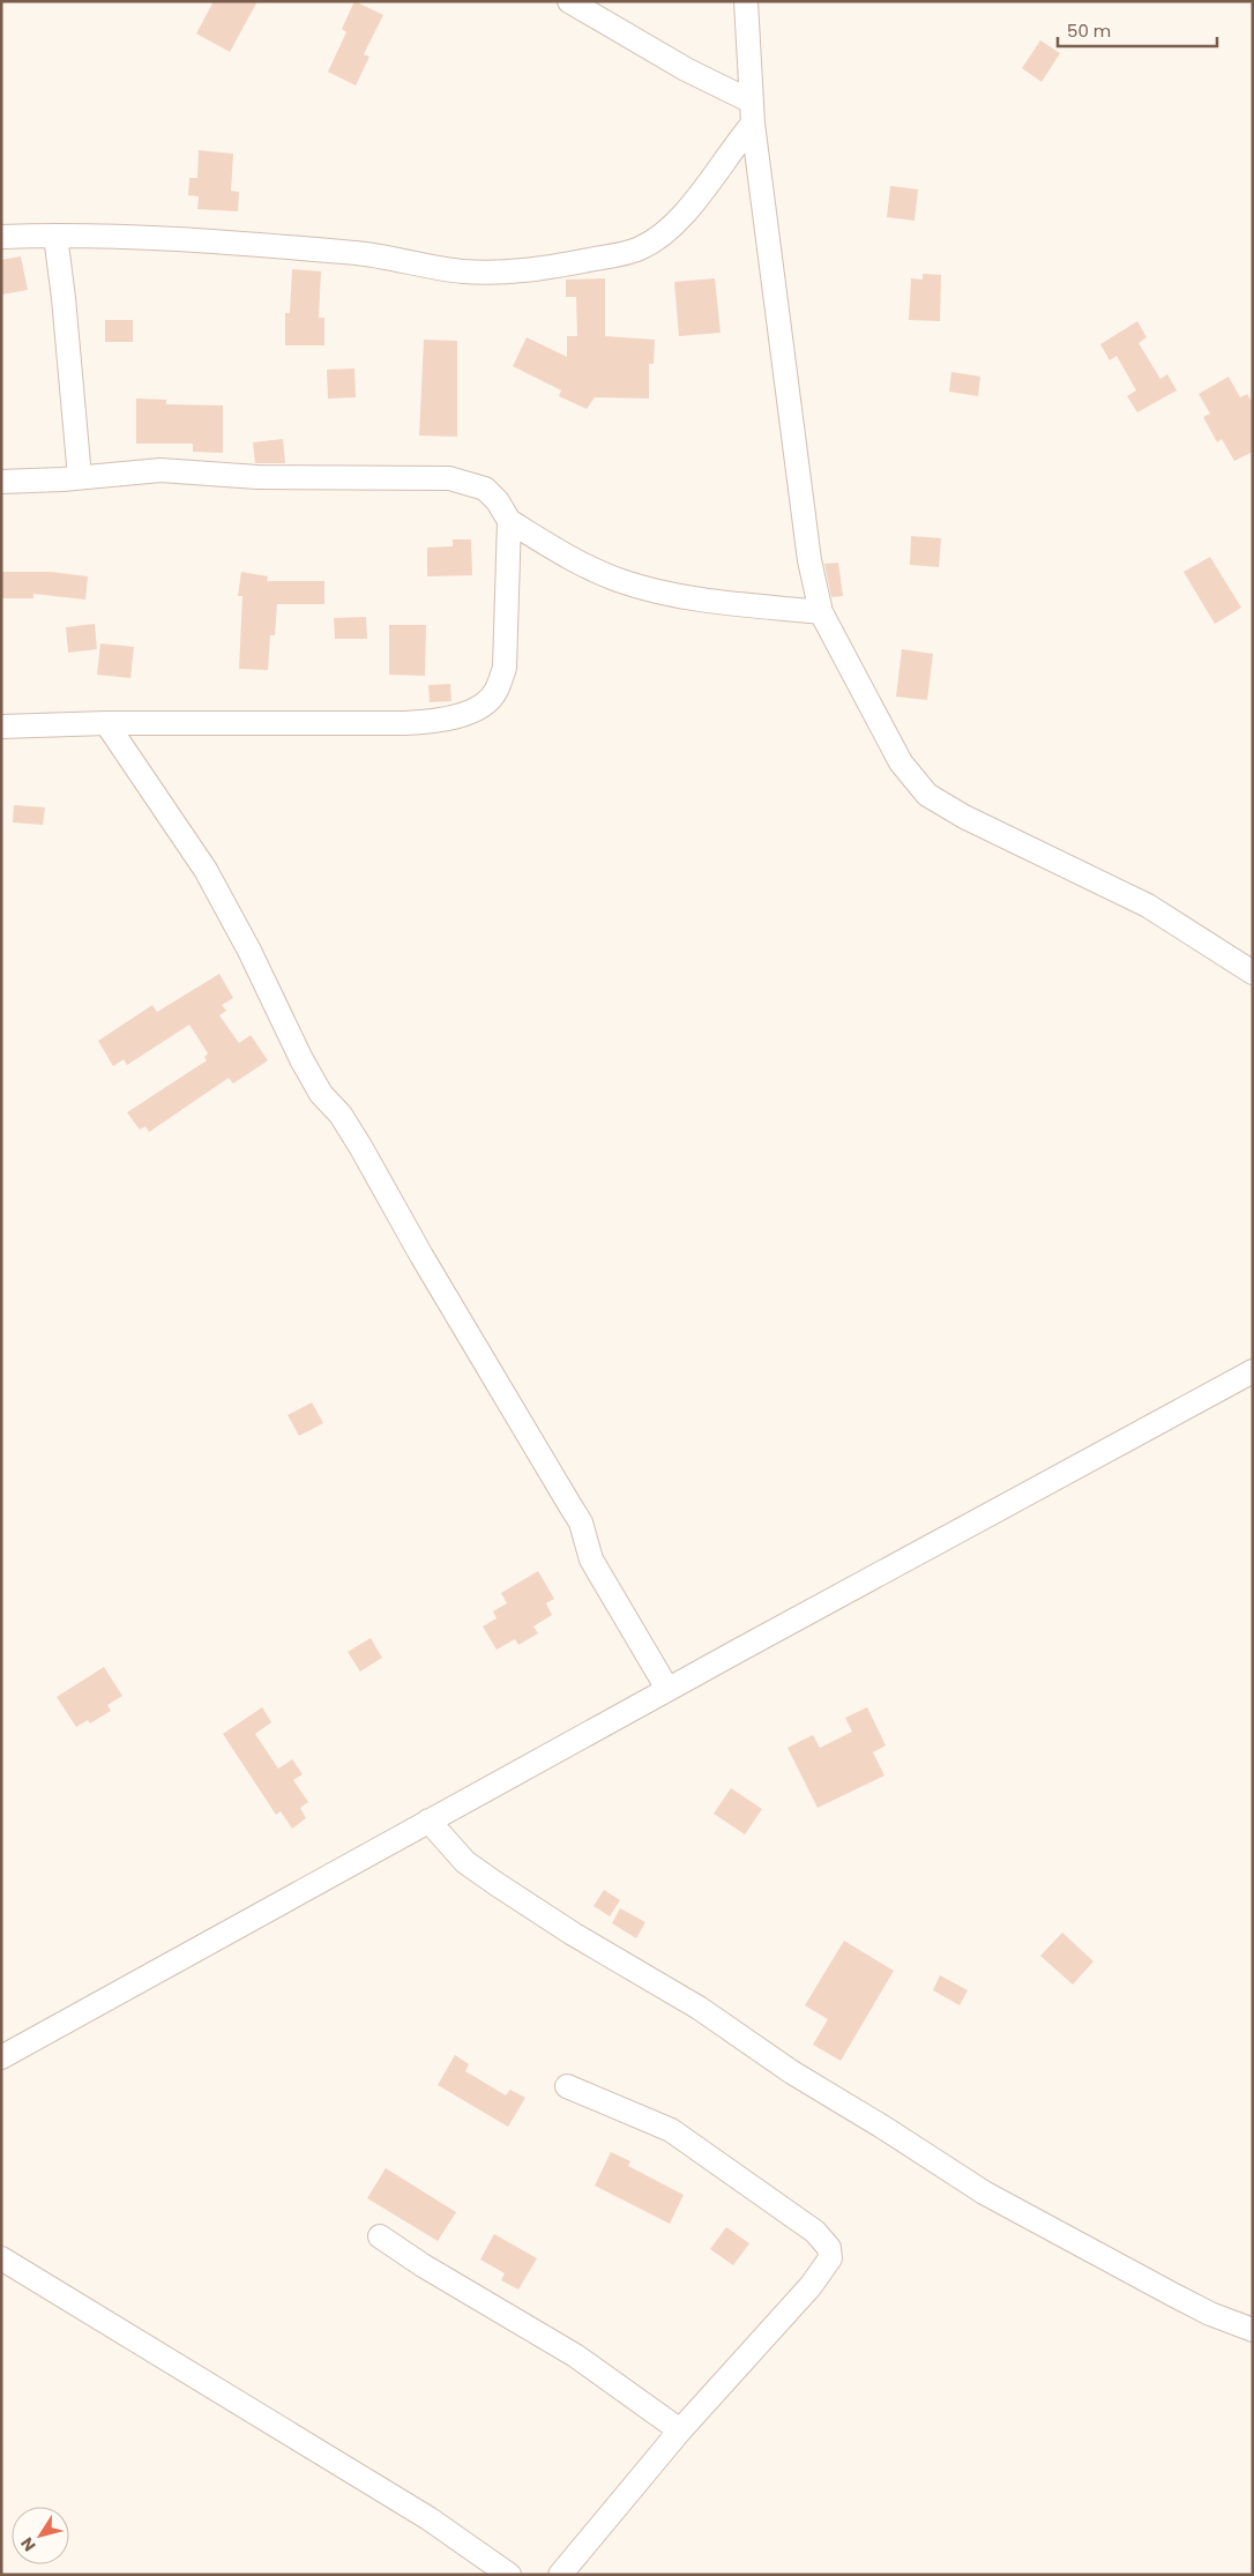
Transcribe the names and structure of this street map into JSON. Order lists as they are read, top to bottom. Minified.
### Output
{"scale_bar":"50 m","north":"bottom left"}
